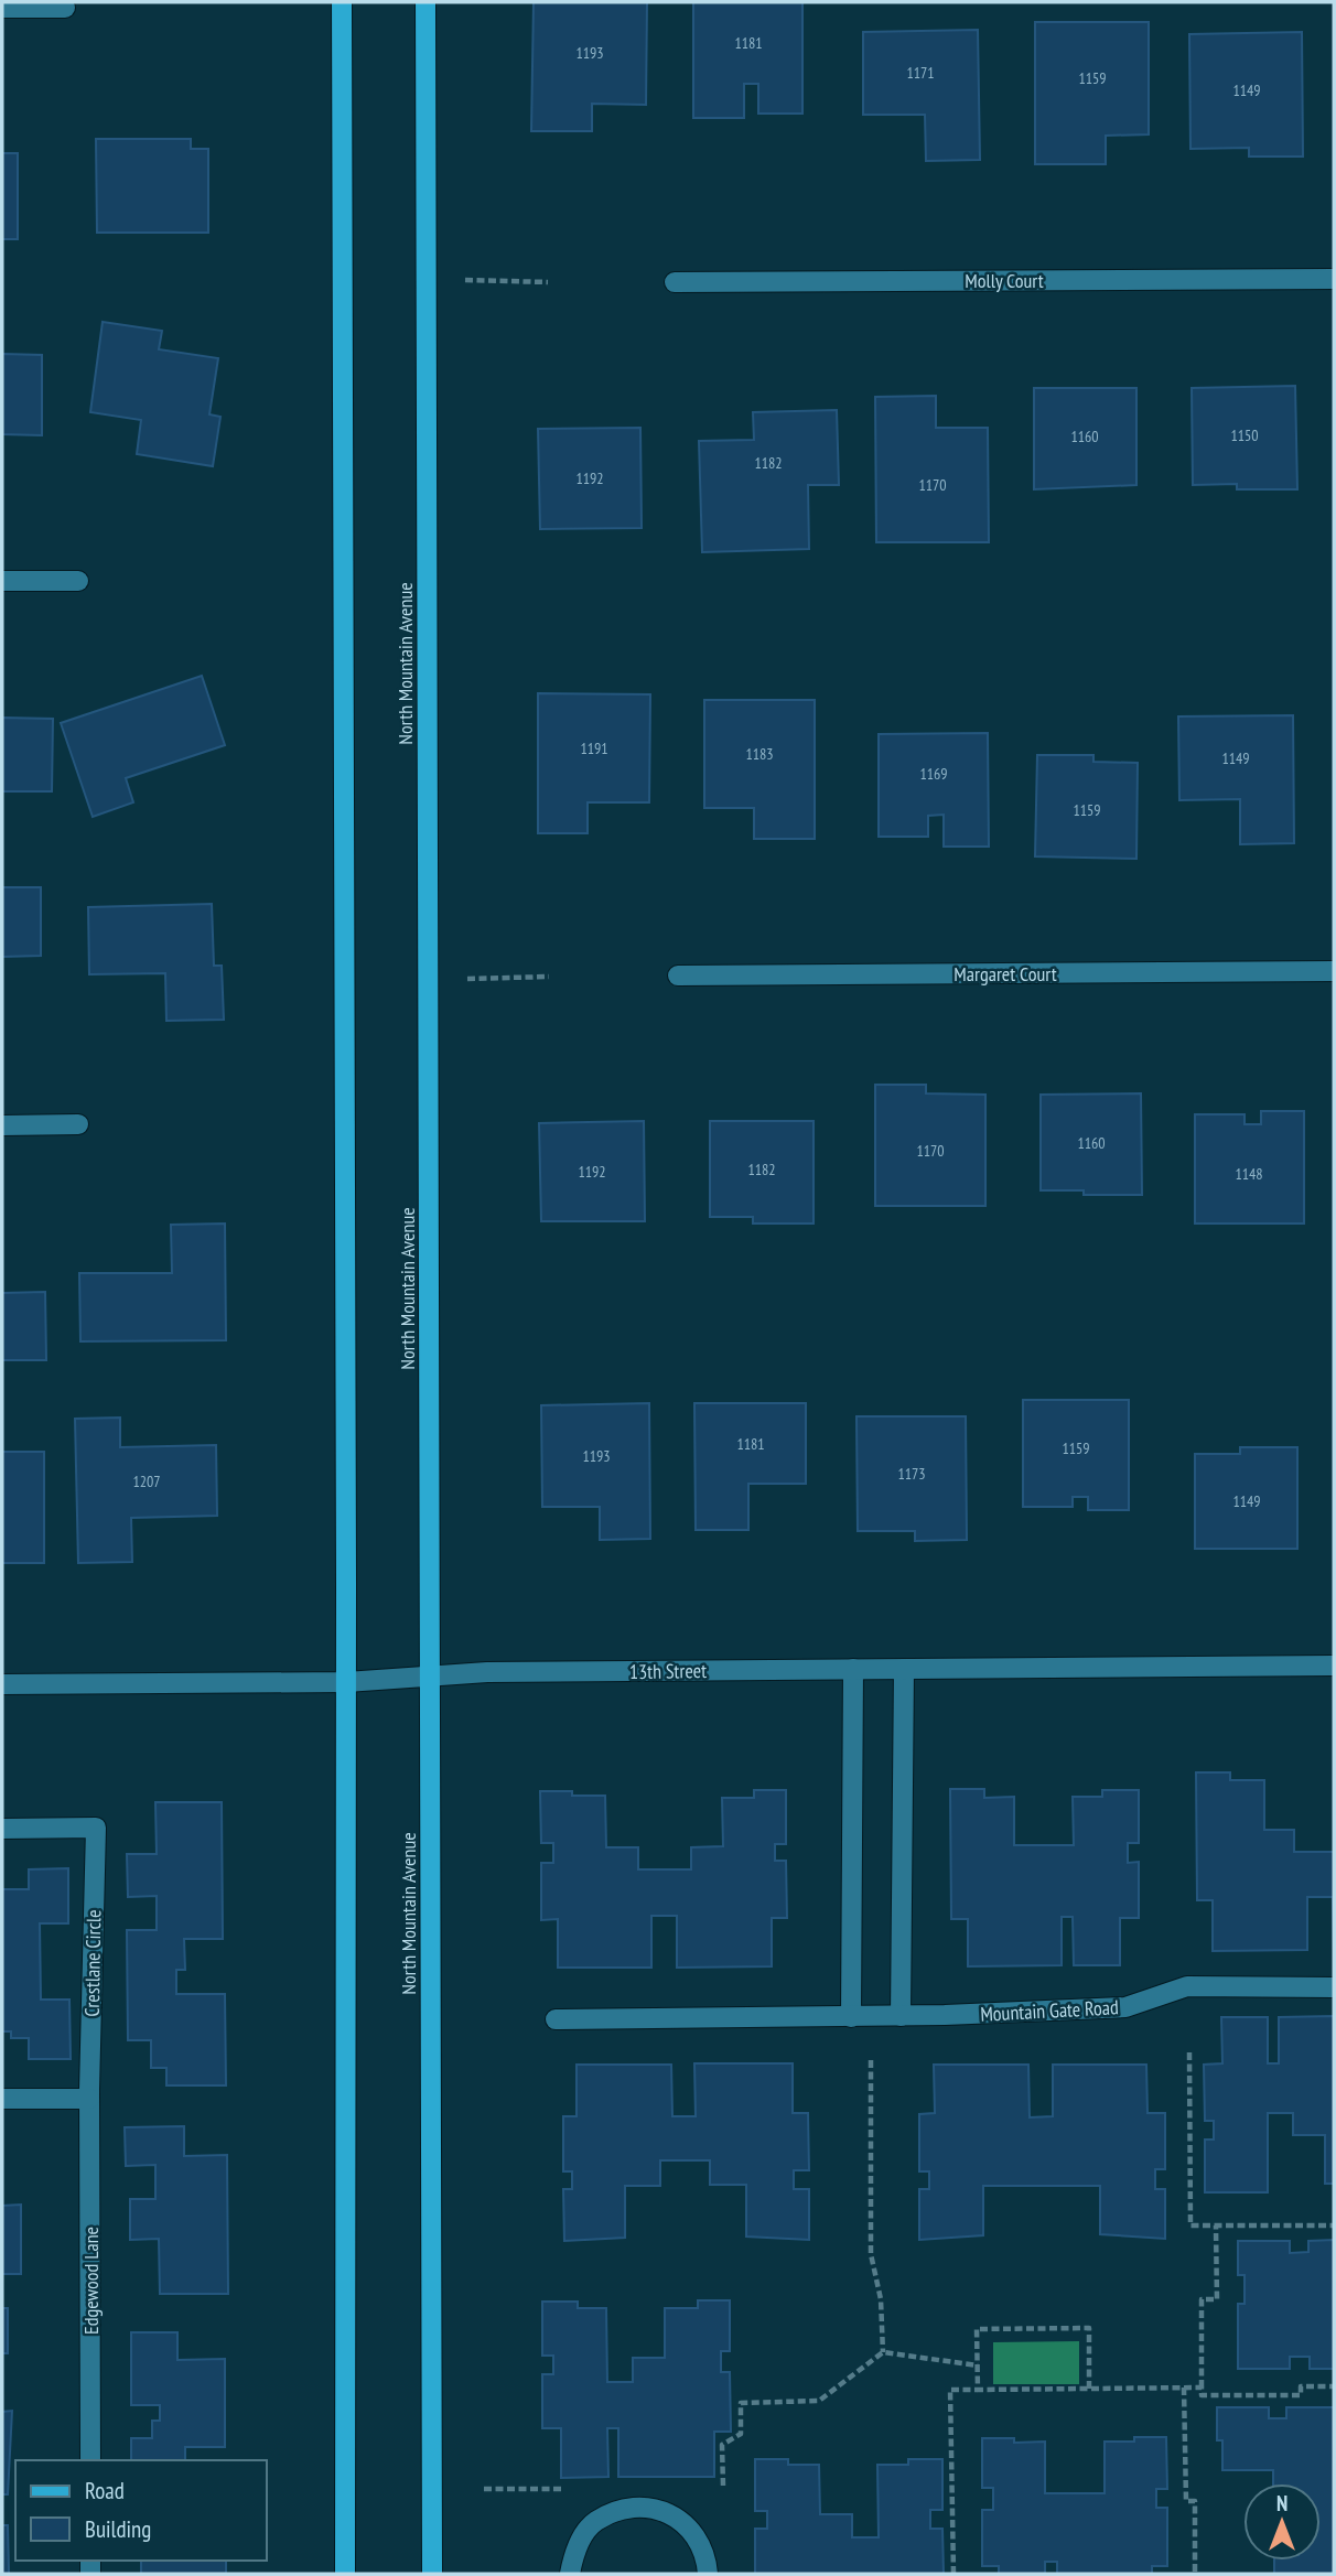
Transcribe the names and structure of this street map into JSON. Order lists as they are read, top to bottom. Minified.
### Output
{"streets":{"main road":["North Mountain Avenue"],"street":["Molly Court","Margaret Court","13th Street","Crestlane Circle","Mountain Gate Road","Edgewood Lane"]},"crossings":[["North Mountain Avenue","13th Street"],["Crestlane Circle","Edgewood Lane"]],"house_numbers":["1181","1193","1171","1159","1149","1150","1160","1182","1192","1170","1191","1183","1149","1169","1159","1160","1170","1182","1192","1148","1181","1159","1193","1173","1207","1149"],"legend":["Road","Building"],"north":"top"}
